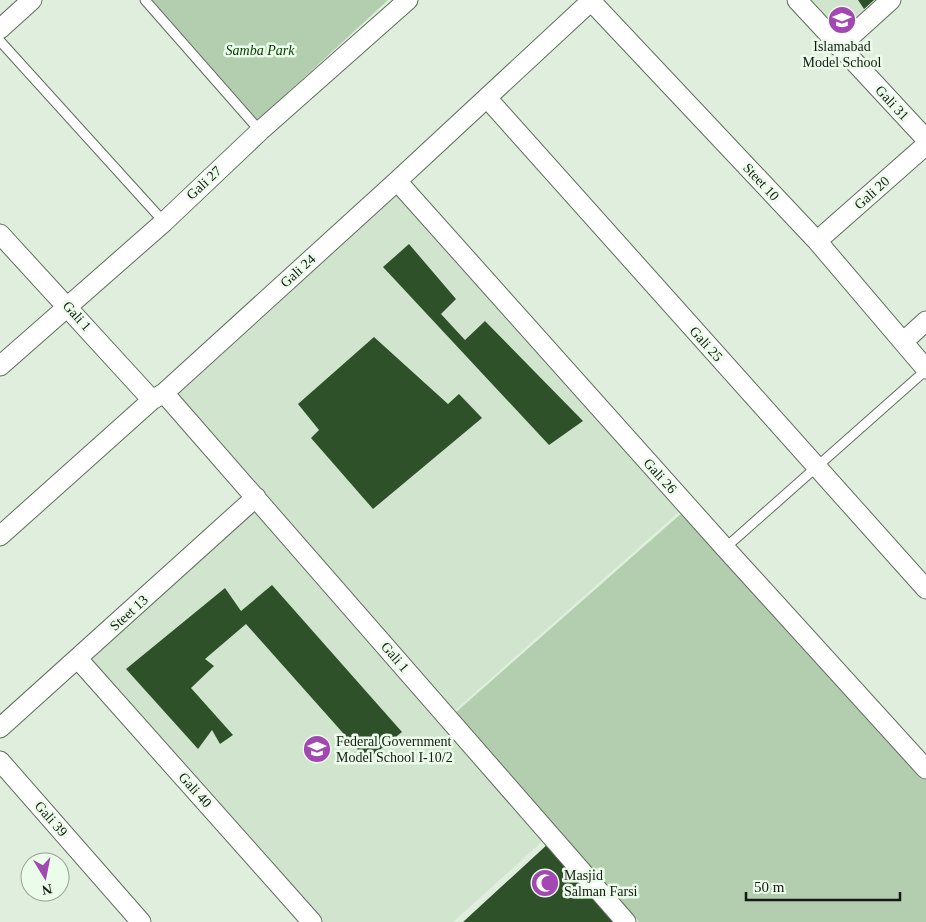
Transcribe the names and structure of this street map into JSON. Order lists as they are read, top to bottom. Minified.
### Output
{"streets":{"street":["Gali 31","Steet 10","Gali 27","Gali 20","Gali 24","Gali 1","Gali 25","Gali 26","Steet 13","Gali 40","Gali 39"]},"crossings":[["Steet 10","Gali 20"],["Steet 10","Gali 24"],["Gali 27","Gali 1"],["Gali 24","Gali 1"],["Gali 24","Gali 25"],["Gali 24","Gali 26"],["Gali 1","Steet 13"],["Steet 13","Gali 40"]],"parks":["Samba Park"],"places":{"school or university":["Islamabad Model School","Federal Government Model School I-10/2"],"mosque":["Masjid Salman Farsi"]},"scale_bar":"50 m","north":"bottom"}
